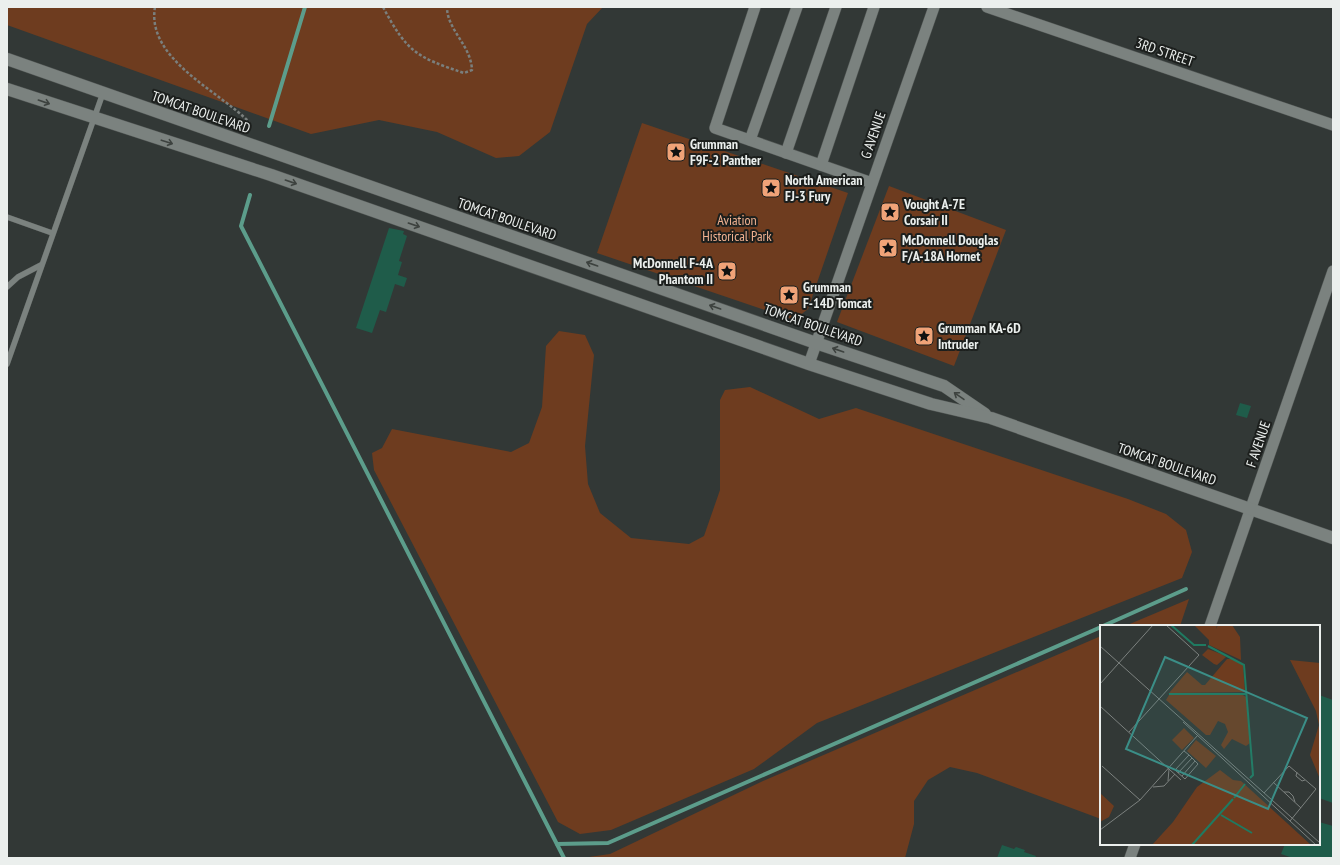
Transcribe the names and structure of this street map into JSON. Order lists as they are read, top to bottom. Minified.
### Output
{"streets":{"main road":["TOMCAT BOULEVARD"],"street":["3RD STREET","G AVENUE","F AVENUE"]},"crossings":[["TOMCAT BOULEVARD","G AVENUE"],["TOMCAT BOULEVARD","F AVENUE"]],"parks":["Aviation Historical Park"],"places":{"place":["Grumman F9F-2 Panther","North American FJ-3 Fury","Vought A-7E Corsair II","McDonnell Douglas F/A-18A Hornet","McDonnell F-4A Phantom II","Grumman F-14D Tomcat","Grumman KA-6D Intruder"]}}
